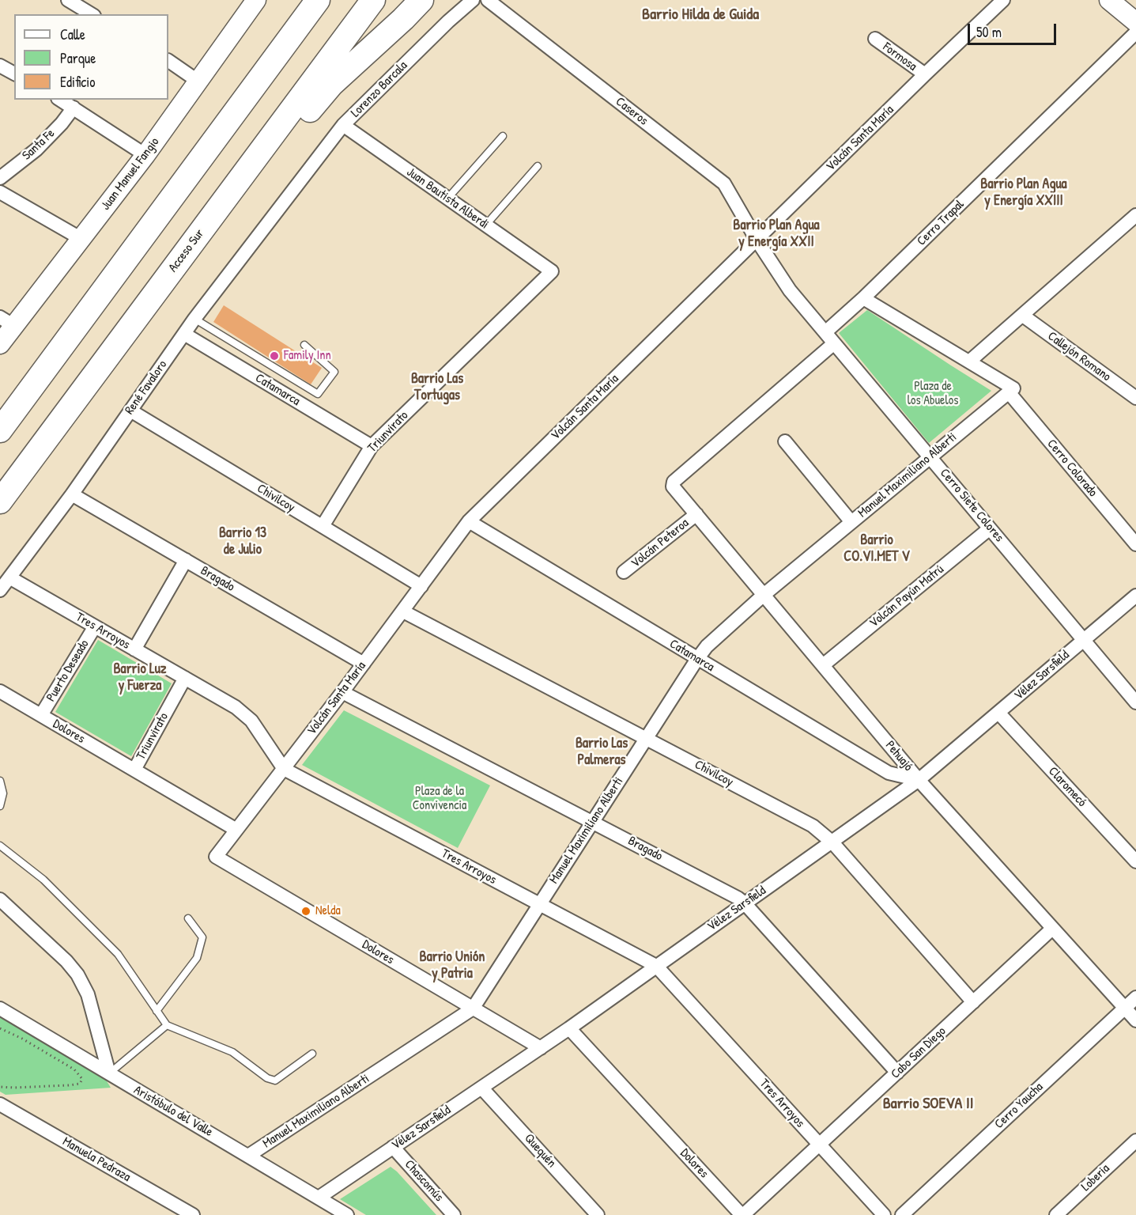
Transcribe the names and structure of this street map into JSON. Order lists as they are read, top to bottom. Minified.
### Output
{"streets":{"highway":["Acceso Sur"],"street":["Formosa","Lorenzo Barcala","Caseros","Volcán Santa María","Santa Fe","Juan Manuel Fangio","Juan Bautista Alberdi","Cerro Trapal","Callejón Romano","René Favaloro","Catamarca","Triunvirato","Cerro Colorado","Manuel Maximiliano Alberti","Chivilcoy","Cerro Siete Colores","Volcán Peteroa","Bragado","Volcán Payún Matrú","Tres Arroyos","Puerto Deseado","Vélez Sarsfield","Dolores","Pehuajó","Claromecó","Cabo San Diego","Cerro Yaucha","Aristóbulo del Valle","Quequén","Manuela Pedraza","Loberia","Chascomús"]},"crossings":[["Formosa","Volcán Santa María"],["Lorenzo Barcala","Juan Bautista Alberdi"],["Lorenzo Barcala","René Favaloro"],["Caseros","Volcán Santa María"],["Caseros","Cerro Siete Colores"],["Volcán Santa María","Catamarca"],["Volcán Santa María","Chivilcoy"],["Volcán Santa María","Cerro Siete Colores"],["Volcán Santa María","Bragado"],["Volcán Santa María","Tres Arroyos"],["Volcán Santa María","Dolores"],["Juan Bautista Alberdi","Triunvirato"],["Cerro Trapal","Cerro Colorado"],["Cerro Trapal","Cerro Siete Colores"],["René Favaloro","Catamarca"],["René Favaloro","Chivilcoy"],["René Favaloro","Bragado"],["René Favaloro","Tres Arroyos"],["Catamarca","Triunvirato"],["Catamarca","Manuel Maximiliano Alberti"],["Catamarca","Vélez Sarsfield"],["Catamarca","Pehuajó"],["Triunvirato","Chivilcoy"],["Triunvirato","Tres Arroyos"],["Triunvirato","Dolores"],["Cerro Colorado","Manuel Maximiliano Alberti"],["Manuel Maximiliano Alberti","Chivilcoy"],["Manuel Maximiliano Alberti","Cerro Siete Colores"],["Manuel Maximiliano Alberti","Bragado"],["Manuel Maximiliano Alberti","Tres Arroyos"],["Manuel Maximiliano Alberti","Dolores"],["Manuel Maximiliano Alberti","Pehuajó"],["Manuel Maximiliano Alberti","Aristóbulo del Valle"],["Chivilcoy","Vélez Sarsfield"],["Chivilcoy","Cabo San Diego"],["Cerro Siete Colores","Volcán Payún Matrú"],["Cerro Siete Colores","Vélez Sarsfield"],["Cerro Siete Colores","Pehuajó"],["Volcán Peteroa","Pehuajó"],["Bragado","Vélez Sarsfield"],["Bragado","Cabo San Diego"],["Volcán Payún Matrú","Pehuajó"],["Tres Arroyos","Puerto Deseado"],["Tres Arroyos","Vélez Sarsfield"],["Tres Arroyos","Cabo San Diego"],["Puerto Deseado","Dolores"],["Vélez Sarsfield","Dolores"],["Vélez Sarsfield","Pehuajó"],["Vélez Sarsfield","Claromecó"],["Vélez Sarsfield","Aristóbulo del Valle"],["Vélez Sarsfield","Quequén"],["Vélez Sarsfield","Chascomús"],["Dolores","Cabo San Diego"],["Pehuajó","Cabo San Diego"],["Pehuajó","Cerro Yaucha"]],"districts":["Barrio Hilda de Guida","Barrio Plan Agua y Energía XXIII","Barrio Plan Agua y Energía XXII","Barrio Las Tortugas","Barrio 13 de Julio","Barrio CO.VI.MET V","Barrio Luz y Fuerza","Barrio Las Palmeras","Barrio Unión y Patria","Barrio SOEVA II"],"parks":["Plaza de los Abuelos","Plaza de la Convivencia"],"places":["Family Inn","Nelda"],"legend":["Calle","Parque","Edificio"],"scale_bar":"50 m"}
